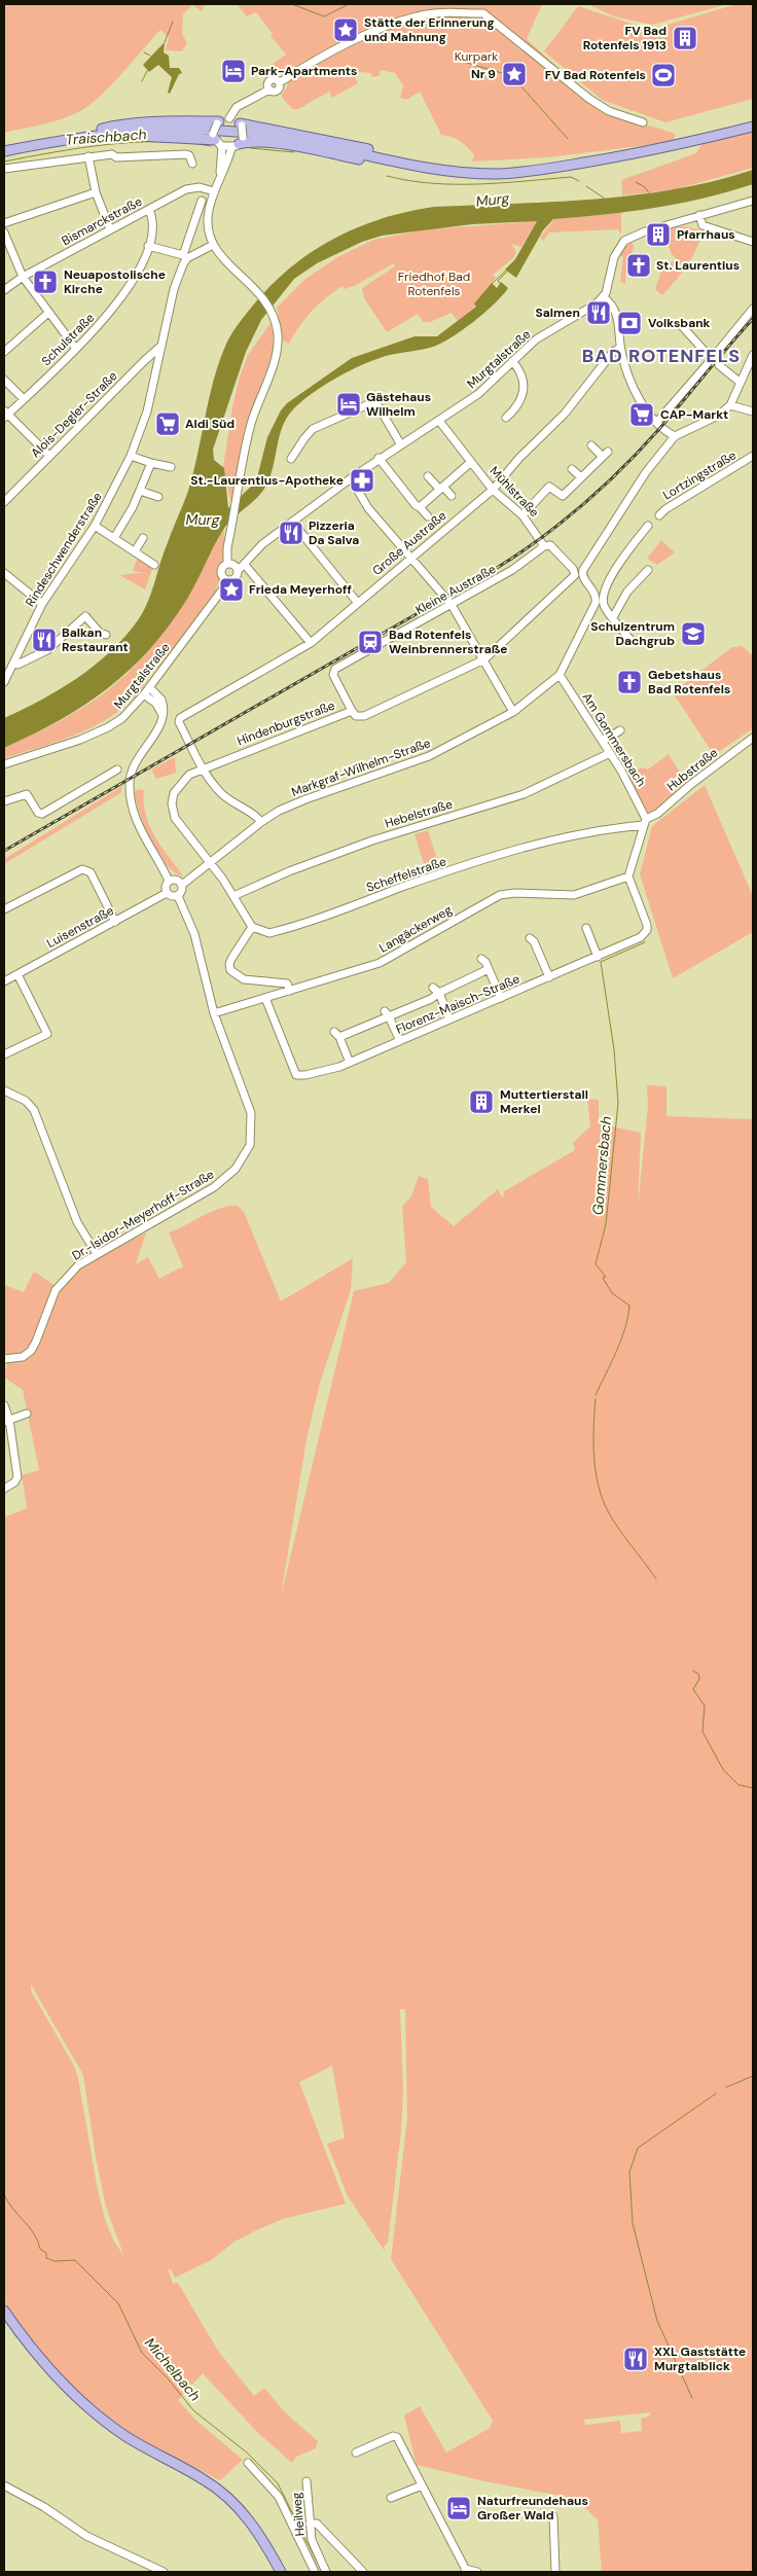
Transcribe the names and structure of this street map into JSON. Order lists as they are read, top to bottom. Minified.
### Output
{"streets":{"street":["Bismarckstraße","Schulstraße","Murgtalstraße","Alois-Degler-Straße","Lortzingstraße","Mühlstraße","Große Austraße","Rindeschwenderstraße","Kleine Austraße","Hindenburgstraße","Am Gommersbach","Markgraf-Wilhelm-Straße","Hubstraße","Hebelstraße","Scheffelstraße","Luisenstraße","Langäckerweg","Florenz-Maisch-Straße","Dr.-Isidor-Meyerhoff-Straße","Heilweg"]},"crossings":[["Bismarckstraße","Schulstraße"],["Murgtalstraße","Mühlstraße"],["Alois-Degler-Straße","Rindeschwenderstraße"],["Mühlstraße","Große Austraße"],["Mühlstraße","Kleine Austraße"],["Mühlstraße","Hindenburgstraße"],["Mühlstraße","Markgraf-Wilhelm-Straße"],["Große Austraße","Hindenburgstraße"],["Kleine Austraße","Hindenburgstraße"],["Hindenburgstraße","Markgraf-Wilhelm-Straße"],["Am Gommersbach","Markgraf-Wilhelm-Straße"],["Am Gommersbach","Hubstraße"],["Am Gommersbach","Hebelstraße"],["Am Gommersbach","Scheffelstraße"],["Markgraf-Wilhelm-Straße","Luisenstraße"],["Markgraf-Wilhelm-Straße","Dr.-Isidor-Meyerhoff-Straße"],["Hubstraße","Scheffelstraße"],["Luisenstraße","Dr.-Isidor-Meyerhoff-Straße"],["Langäckerweg","Florenz-Maisch-Straße"],["Langäckerweg","Dr.-Isidor-Meyerhoff-Straße"]],"districts":["BAD ROTENFELS"],"water":["Traischbach","Murg","Gommersbach","Michelbach"],"parks":["Kurpark","Friedhof Bad Rotenfels"],"places":{"place":["Stätte der Erinnerung und Mahnung","Nr 9","Frieda Meyerhoff"],"building":["FV Bad Rotenfels 1913","Pfarrhaus","Muttertierstall Merkel"],"hotel":["Park-Apartments","Gästehaus Wilhelm","Naturfreundehaus Großer Wald"],"sports":["FV Bad Rotenfels"],"church":["St. Laurentius","Neuapostolische Kirche","Gebetshaus Bad Rotenfels"],"restaurant":["Salmen","Pizzeria Da Salva","Balkan Restaurant","XXL Gaststätte Murgtalblick"],"bank":["Volksbank"],"supermarket":["CAP-Markt","Aldi Süd"],"pharmacy":["St.-Laurentius-Apotheke"],"school or university":["Schulzentrum Dachgrub"],"station":["Bad Rotenfels Weinbrennerstraße"]}}
